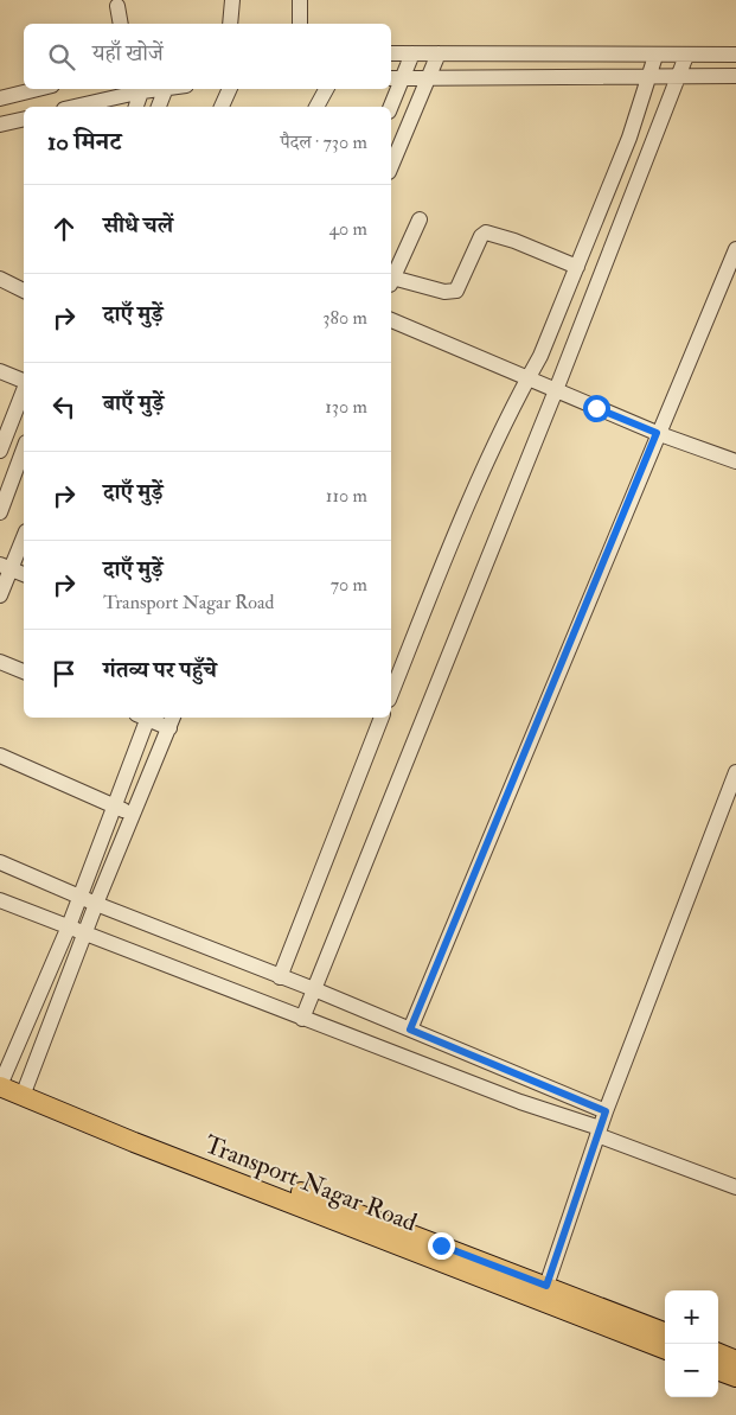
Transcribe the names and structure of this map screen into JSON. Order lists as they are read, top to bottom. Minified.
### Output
{"streets":{"main road":["Transport Nagar Road"]},"page":{"search":"यहाँ खोजें","heading":["10 मिनट","पैदल · 730 m"],"list":[["सीधे चलें","40 m"],["दाएँ मुड़ें","380 m"],["बाएँ मुड़ें","130 m"],["दाएँ मुड़ें","110 m"],["दाएँ मुड़ें","Transport Nagar Road","70 m"],"गंतव्य पर पहुँचे"],"map_buttons":["+","−"]}}
